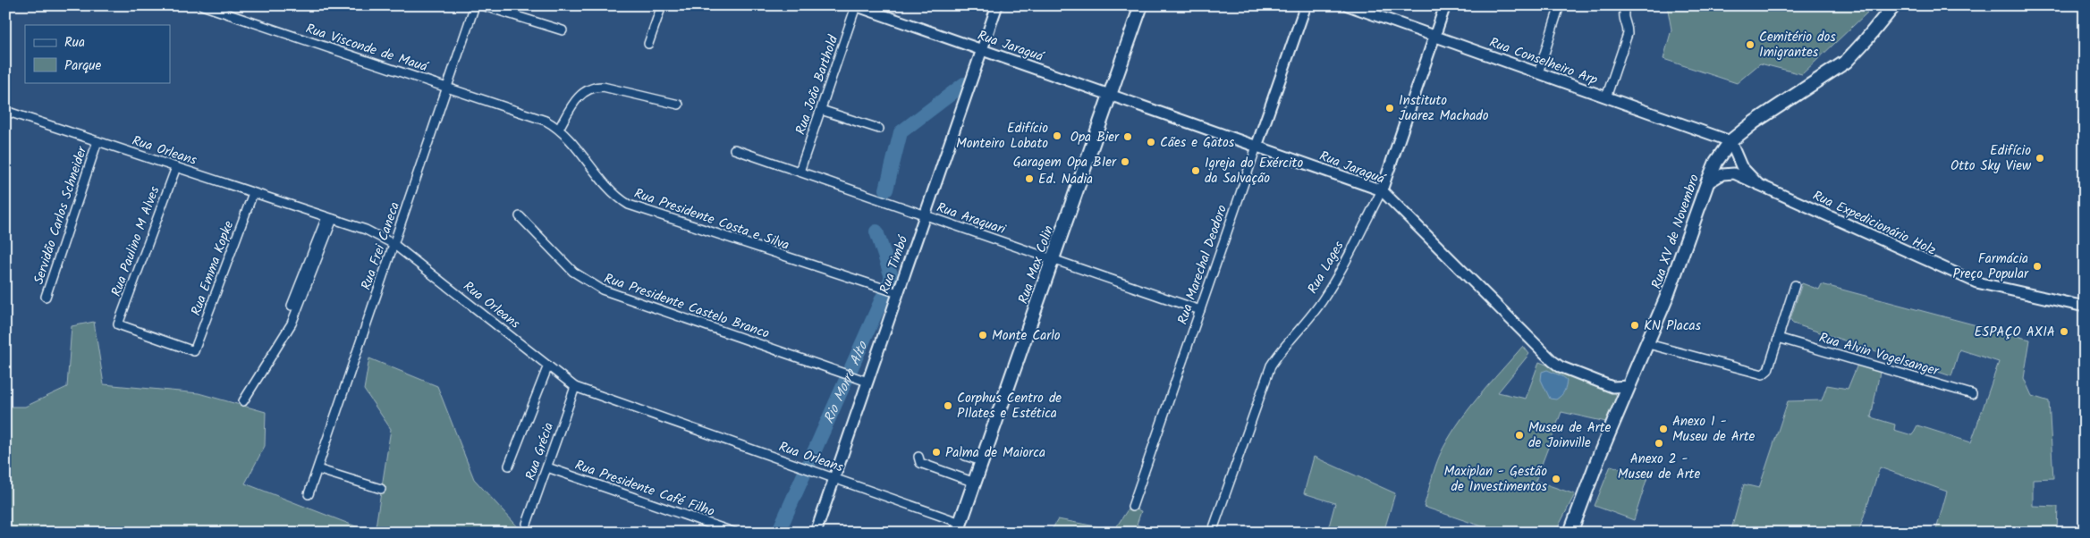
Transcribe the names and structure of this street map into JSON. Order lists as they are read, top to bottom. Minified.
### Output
{"streets":{"main road":["Rua Jaraguá","Rua Conselheiro Arp","Rua Expedicionário Holz","Rua XV de Novembro","Rua Timbó","Rua Max Colin","Rua Marechal Deodoro","Rua Lages"],"street":["Rua Visconde de Mauá","Rua João Barthold","Rua Orleans","Servidão Carlos Schneider","Rua Araquari","Rua Presidente Costa e Silva","Rua Paulino M Alves","Rua Frei Caneca","Rua Emma Kopke","Rua Presidente Castelo Branco","Rua Alvin Vogelsanger","Rua Grécia","Rua Presidente Café Filho"]},"crossings":[["Rua Jaraguá","Rua João Barthold"],["Rua Jaraguá","Rua XV de Novembro"],["Rua Jaraguá","Rua Timbó"],["Rua Jaraguá","Rua Max Colin"],["Rua Jaraguá","Rua Marechal Deodoro"],["Rua Jaraguá","Rua Lages"],["Rua Visconde de Mauá","Rua Presidente Costa e Silva"],["Rua Visconde de Mauá","Rua Frei Caneca"],["Rua Conselheiro Arp","Rua Expedicionário Holz"],["Rua Conselheiro Arp","Rua XV de Novembro"],["Rua Conselheiro Arp","Rua Lages"],["Rua João Barthold","Rua Araquari"],["Rua Orleans","Servidão Carlos Schneider"],["Rua Orleans","Rua Paulino M Alves"],["Rua Orleans","Rua Frei Caneca"],["Rua Orleans","Rua Timbó"],["Rua Orleans","Rua Max Colin"],["Rua Orleans","Rua Emma Kopke"],["Rua Orleans","Rua Grécia"],["Rua Araquari","Rua Timbó"],["Rua Araquari","Rua Max Colin"],["Rua Araquari","Rua Marechal Deodoro"],["Rua Presidente Costa e Silva","Rua Frei Caneca"],["Rua Presidente Costa e Silva","Rua Timbó"],["Rua Expedicionário Holz","Rua XV de Novembro"],["Rua Paulino M Alves","Rua Emma Kopke"],["Rua Timbó","Rua Presidente Castelo Branco"],["Rua Grécia","Rua Presidente Café Filho"]],"water":["Rio Morro Alto"],"places":["Cemitério dos Imigrantes","Instituto Juarez Machado","Edifício Monteiro Lobato","Opa Bier","Cães e Gatos","Edifício Otto Sky View","Garagem Opa BIer","Igreja do Exército da Salvação","Ed. Nadia","Farmácia Preço Popular","KN Placas","ESPAÇO AXIA","Monte Carlo","Corphus Centro de PIlates e Estética","Anexo 1 - Museu de Arte","Museu de Arte de Joinville","Anexo 2 - Museu de Arte","Palma de Maiorca","Maxiplan - Gestão de Investimentos"],"legend":["Rua","Parque"]}
